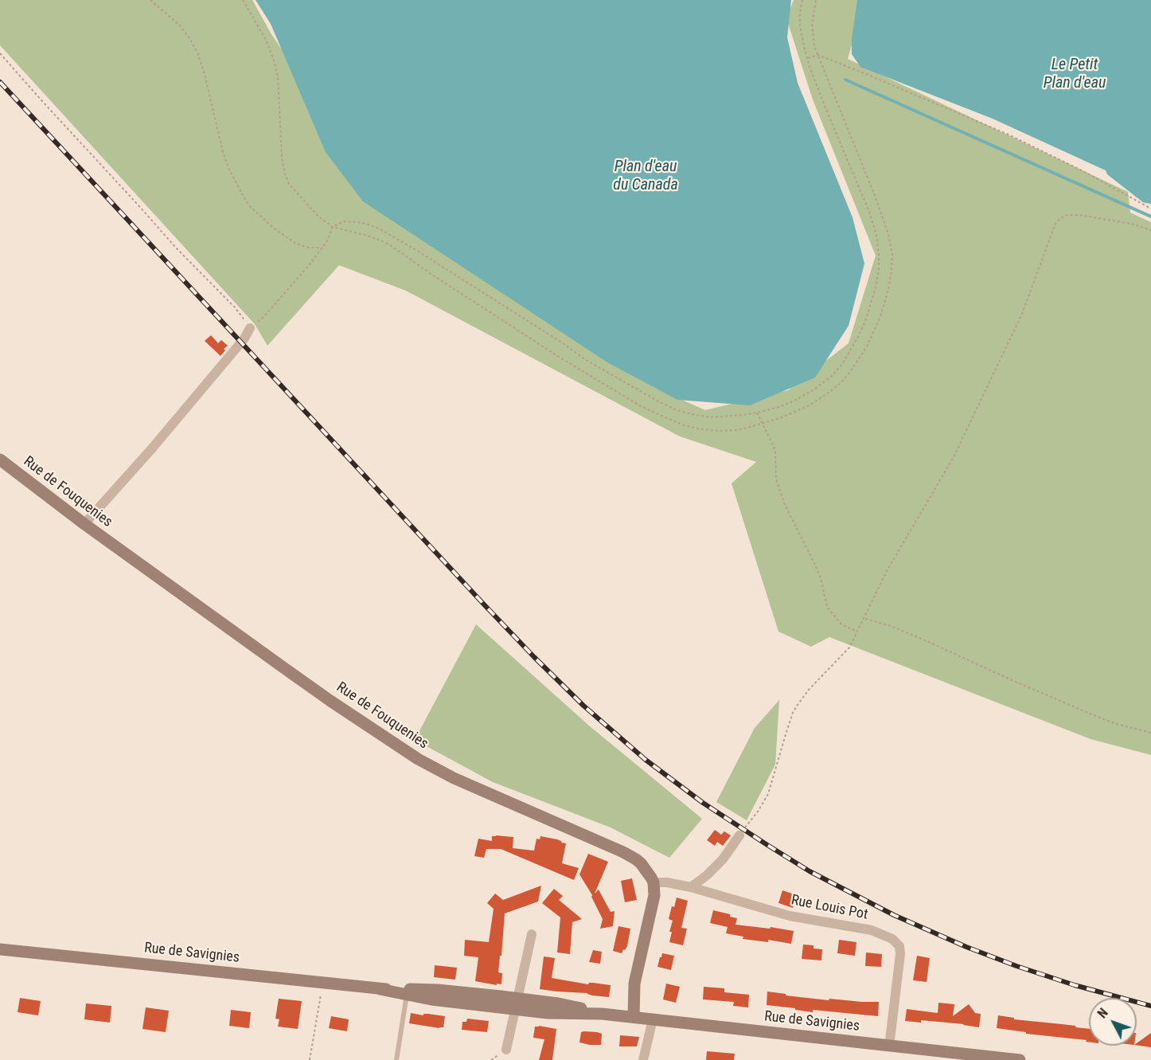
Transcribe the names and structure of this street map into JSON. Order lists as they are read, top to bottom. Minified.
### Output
{"streets":{"street":["Rue de Fouquenies","Rue Louis Pot","Rue de Savignies"]},"crossings":[["Rue de Fouquenies","Rue Louis Pot"],["Rue Louis Pot","Rue de Savignies"]],"water":["Le Petit Plan d'eau","Plan d'eau du Canada"],"north":"top left"}
